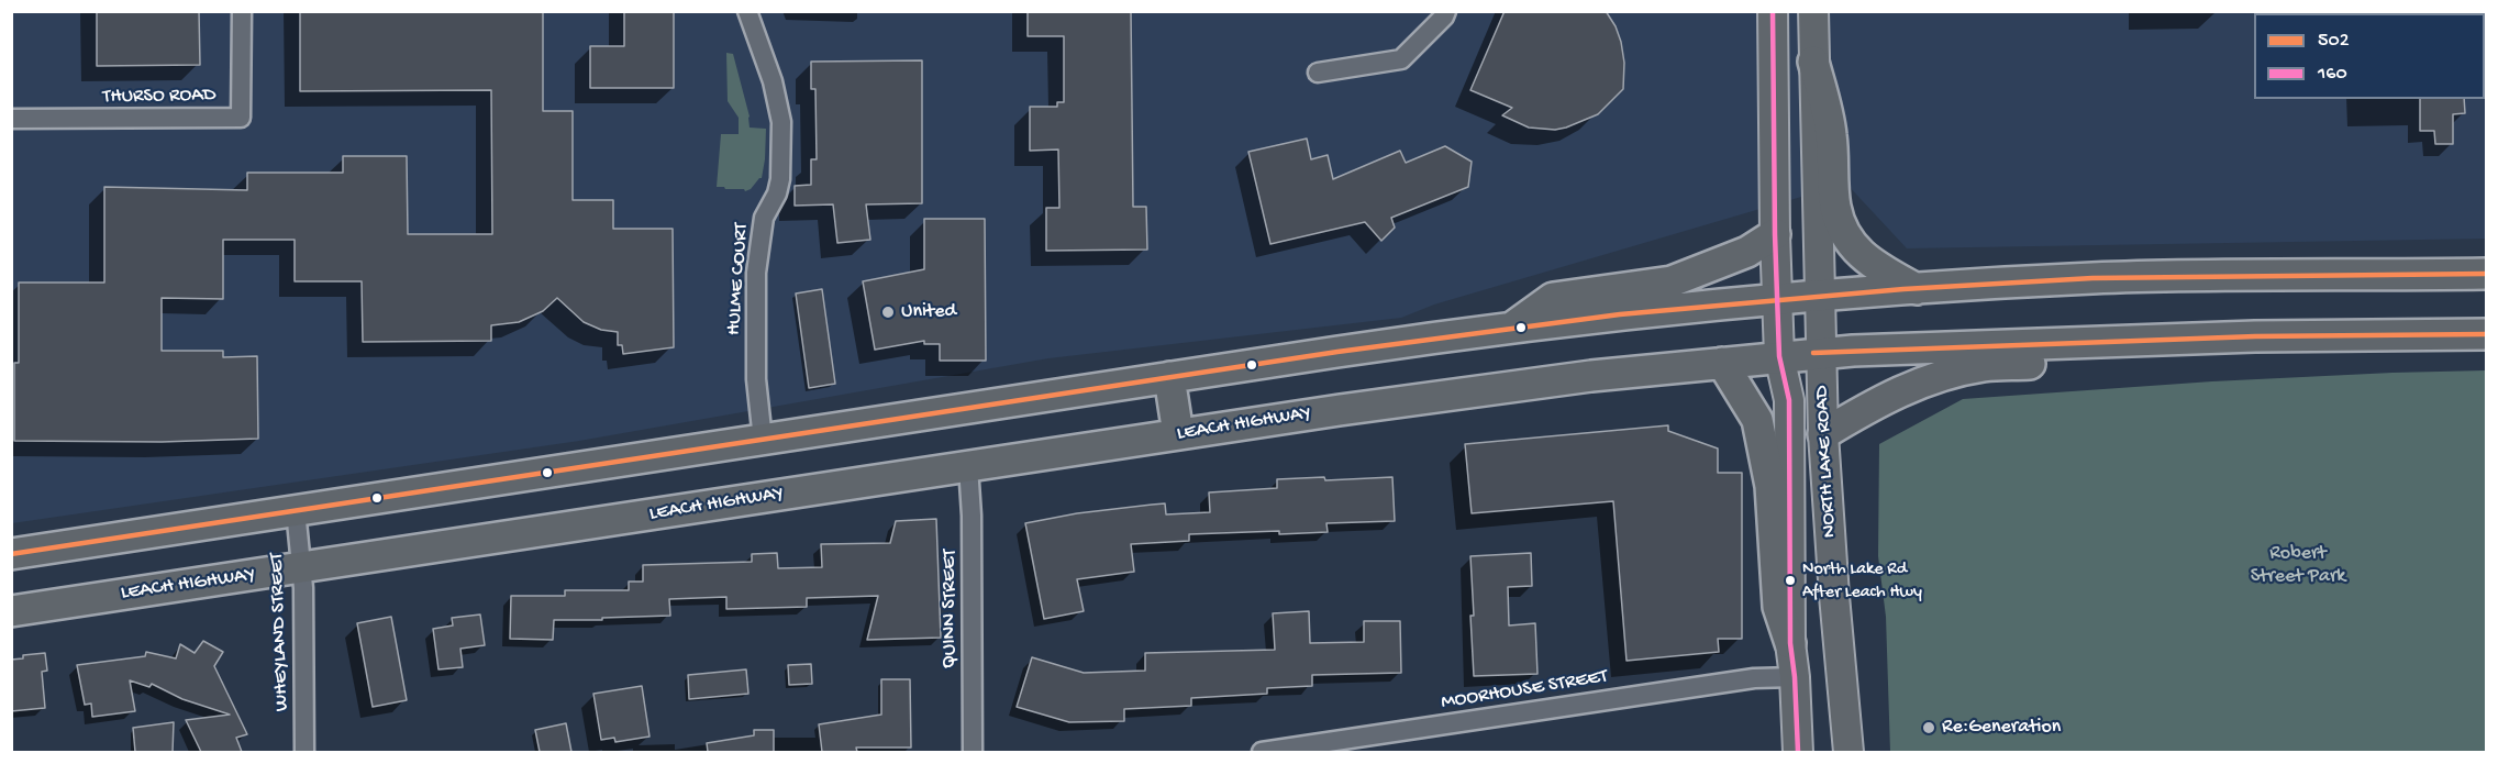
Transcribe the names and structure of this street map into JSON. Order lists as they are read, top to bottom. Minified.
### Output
{"streets":{"highway":["LEACH HIGHWAY"],"main road":["NORTH LAKE ROAD"],"street":["THURSO ROAD","HULME COURT","QUINN STREET","WHEYLAND STREET","MOORHOUSE STREET"]},"crossings":[["LEACH HIGHWAY","NORTH LAKE ROAD"],["LEACH HIGHWAY","QUINN STREET"],["LEACH HIGHWAY","WHEYLAND STREET"],["NORTH LAKE ROAD","MOORHOUSE STREET"]],"parks":["Robert Street Park"],"places":["United","North Lake Rd After Leach Hwy","Re:Generation"],"lines":["transit line 160","transit line 502"],"legend":["502","160"]}
